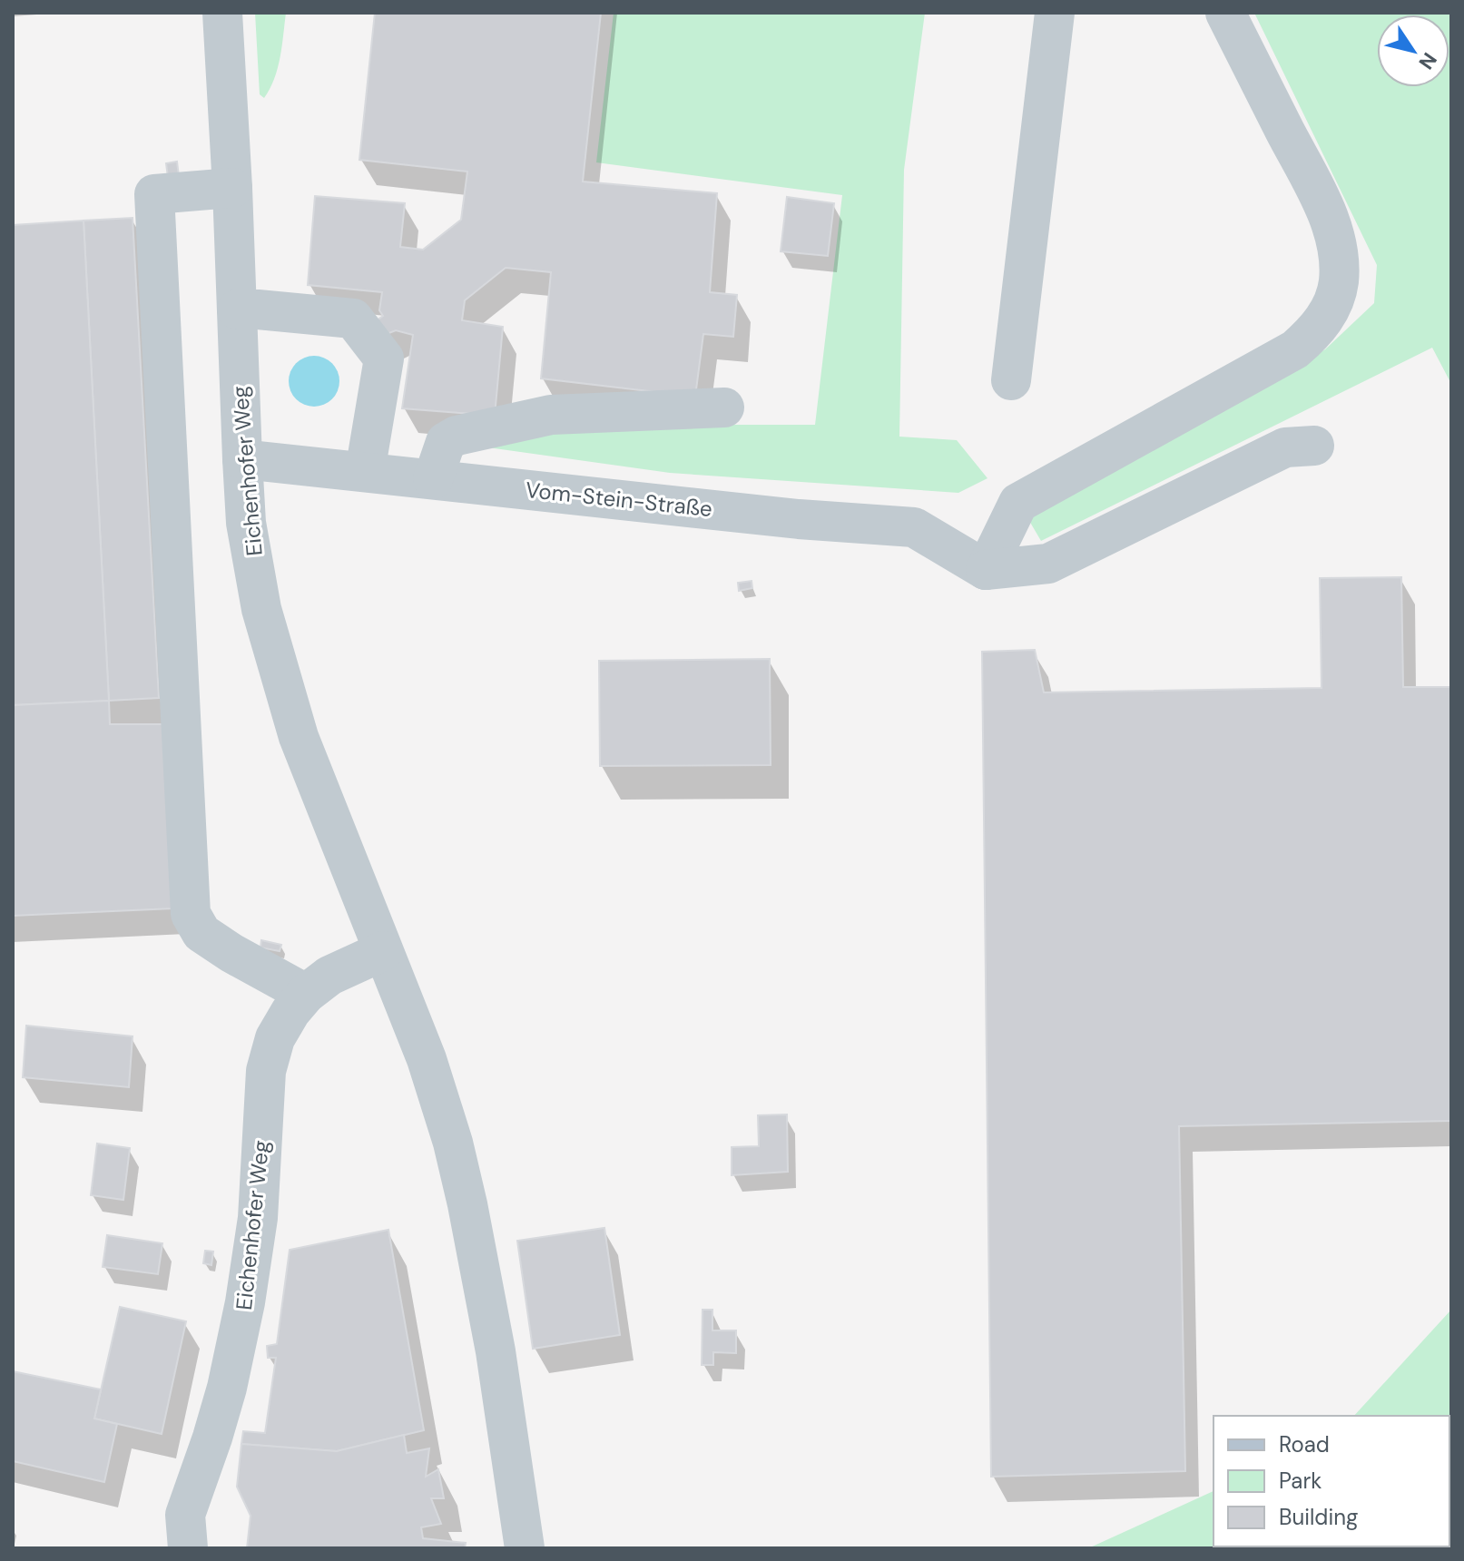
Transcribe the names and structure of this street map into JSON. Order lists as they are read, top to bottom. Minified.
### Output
{"streets":{"street":["Eichenhofer Weg","Vom-Stein-Straße"]},"crossings":[["Eichenhofer Weg","Vom-Stein-Straße"]],"legend":["Road","Park","Building"],"north":"bottom right"}
